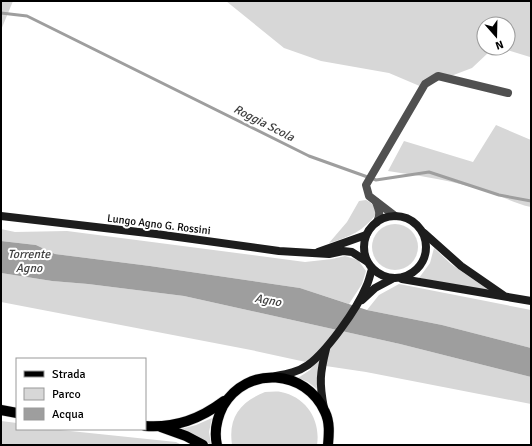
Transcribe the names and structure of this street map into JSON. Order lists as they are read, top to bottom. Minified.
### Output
{"streets":{"main road":["Lungo Agno G. Rossini"]},"water":["Roggia Scola","Torrente Agno","Agno"],"legend":["Strada","Parco","Acqua"],"north":"bottom"}
